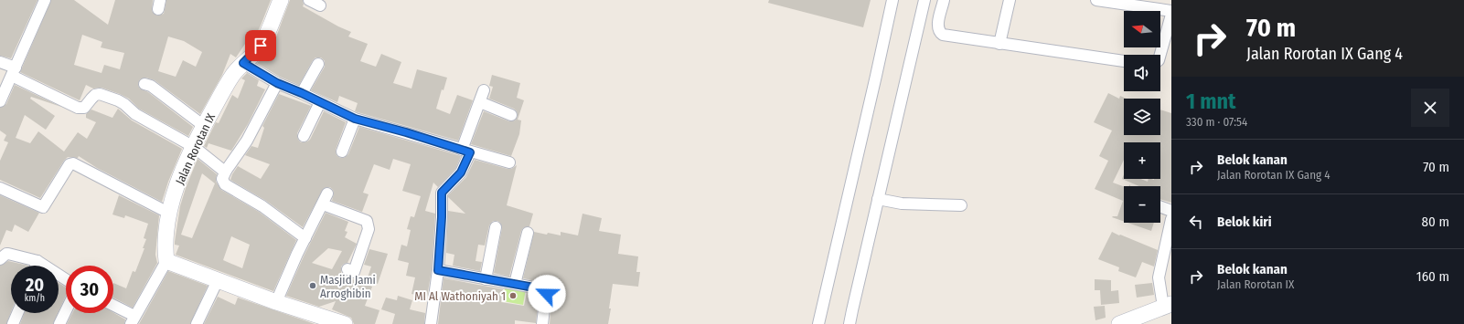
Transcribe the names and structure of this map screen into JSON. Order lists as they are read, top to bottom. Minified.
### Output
{"streets":{"street":["Jalan Rorotan IX"]},"places":["Masjid Jami Arroghibin","MI Al Wathoniyah 1"],"north":"left","page":{"turn":["70 m","Jalan Rorotan IX Gang 4"],"map_buttons":["+","−"],"heading":["1 mnt","330 m · 07:54"],"list":[{"name":"Belok kanan","note":"Jalan Rorotan IX Gang 4","value":"70 m"},{"name":"Belok kiri","value":"80 m"},{"name":"Belok kanan","note":"Jalan Rorotan IX","value":"160 m"}],"speed":"20 km/h","limit":"30"}}
